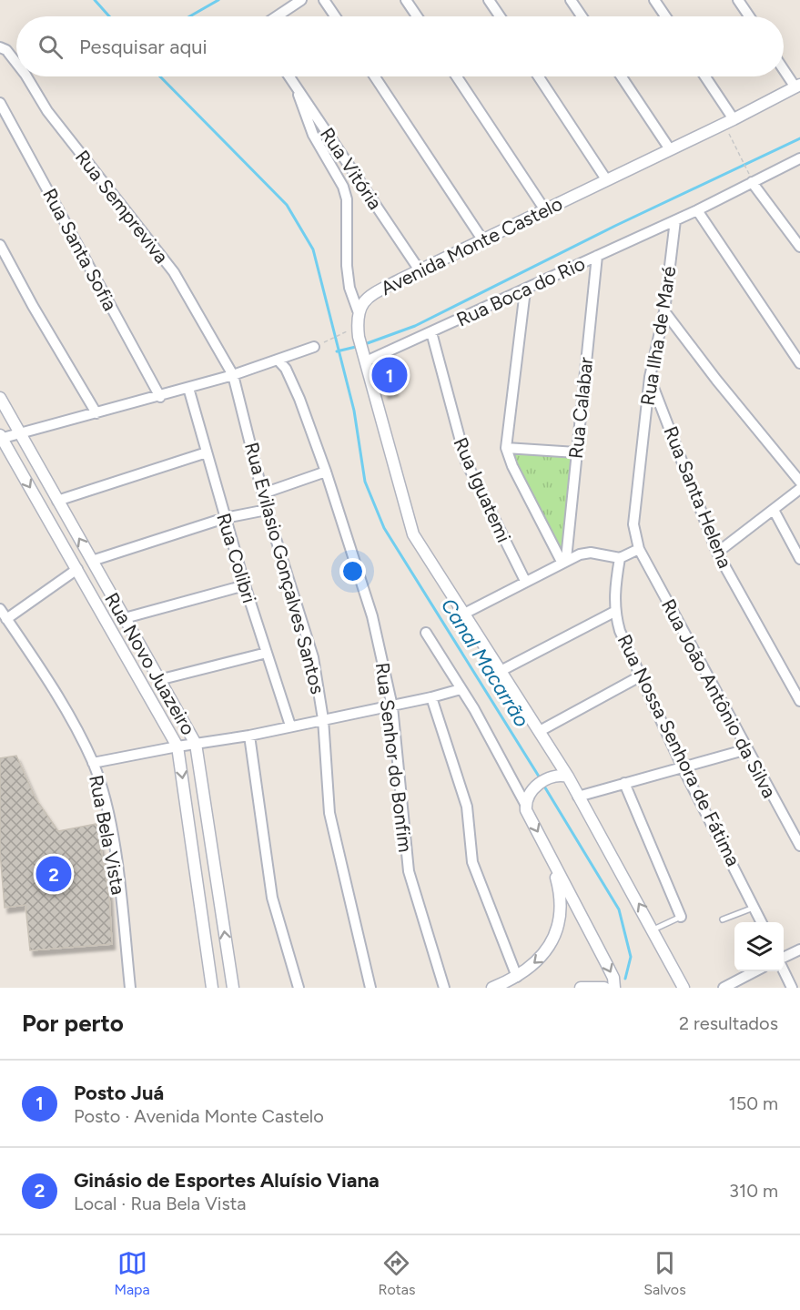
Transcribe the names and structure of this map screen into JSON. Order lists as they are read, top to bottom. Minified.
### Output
{"streets":{"street":["Rua Vitória","Rua Sempreviva","Avenida Monte Castelo","Rua Santa Sofia","Rua Boca do Rio","Rua Ilha de Maré","Rua Calabar","Rua Iguatemi","Rua Santa Helena","Rua Colibri","Rua Evilasio Gonçalves Santos","Rua Novo Juazeiro","Rua João Antônio da Silva","Rua Nossa Senhora de Fátima","Rua Senhor do Bonfim","Rua Bela Vista"]},"crossings":[["Rua Vitória","Avenida Monte Castelo"],["Rua Sempreviva","Rua Evilasio Gonçalves Santos"],["Rua Boca do Rio","Rua Ilha de Maré"],["Rua Boca do Rio","Rua Calabar"],["Rua Boca do Rio","Rua Iguatemi"],["Rua Ilha de Maré","Rua Santa Helena"],["Rua Ilha de Maré","Rua João Antônio da Silva"]],"water":["Canal Macarrão"],"page":{"search":"Pesquisar aqui","pins":["1","2"],"heading":["Por perto","2 resultados"],"list":[{"mark":"1","name":"Posto Juá","note":"Posto · Avenida Monte Castelo","value":"150 m"},{"mark":"2","name":"Ginásio de Esportes Aluísio Viana","note":"Local · Rua Bela Vista","value":"310 m"}],"nav":["Mapa","Rotas","Salvos"]}}
